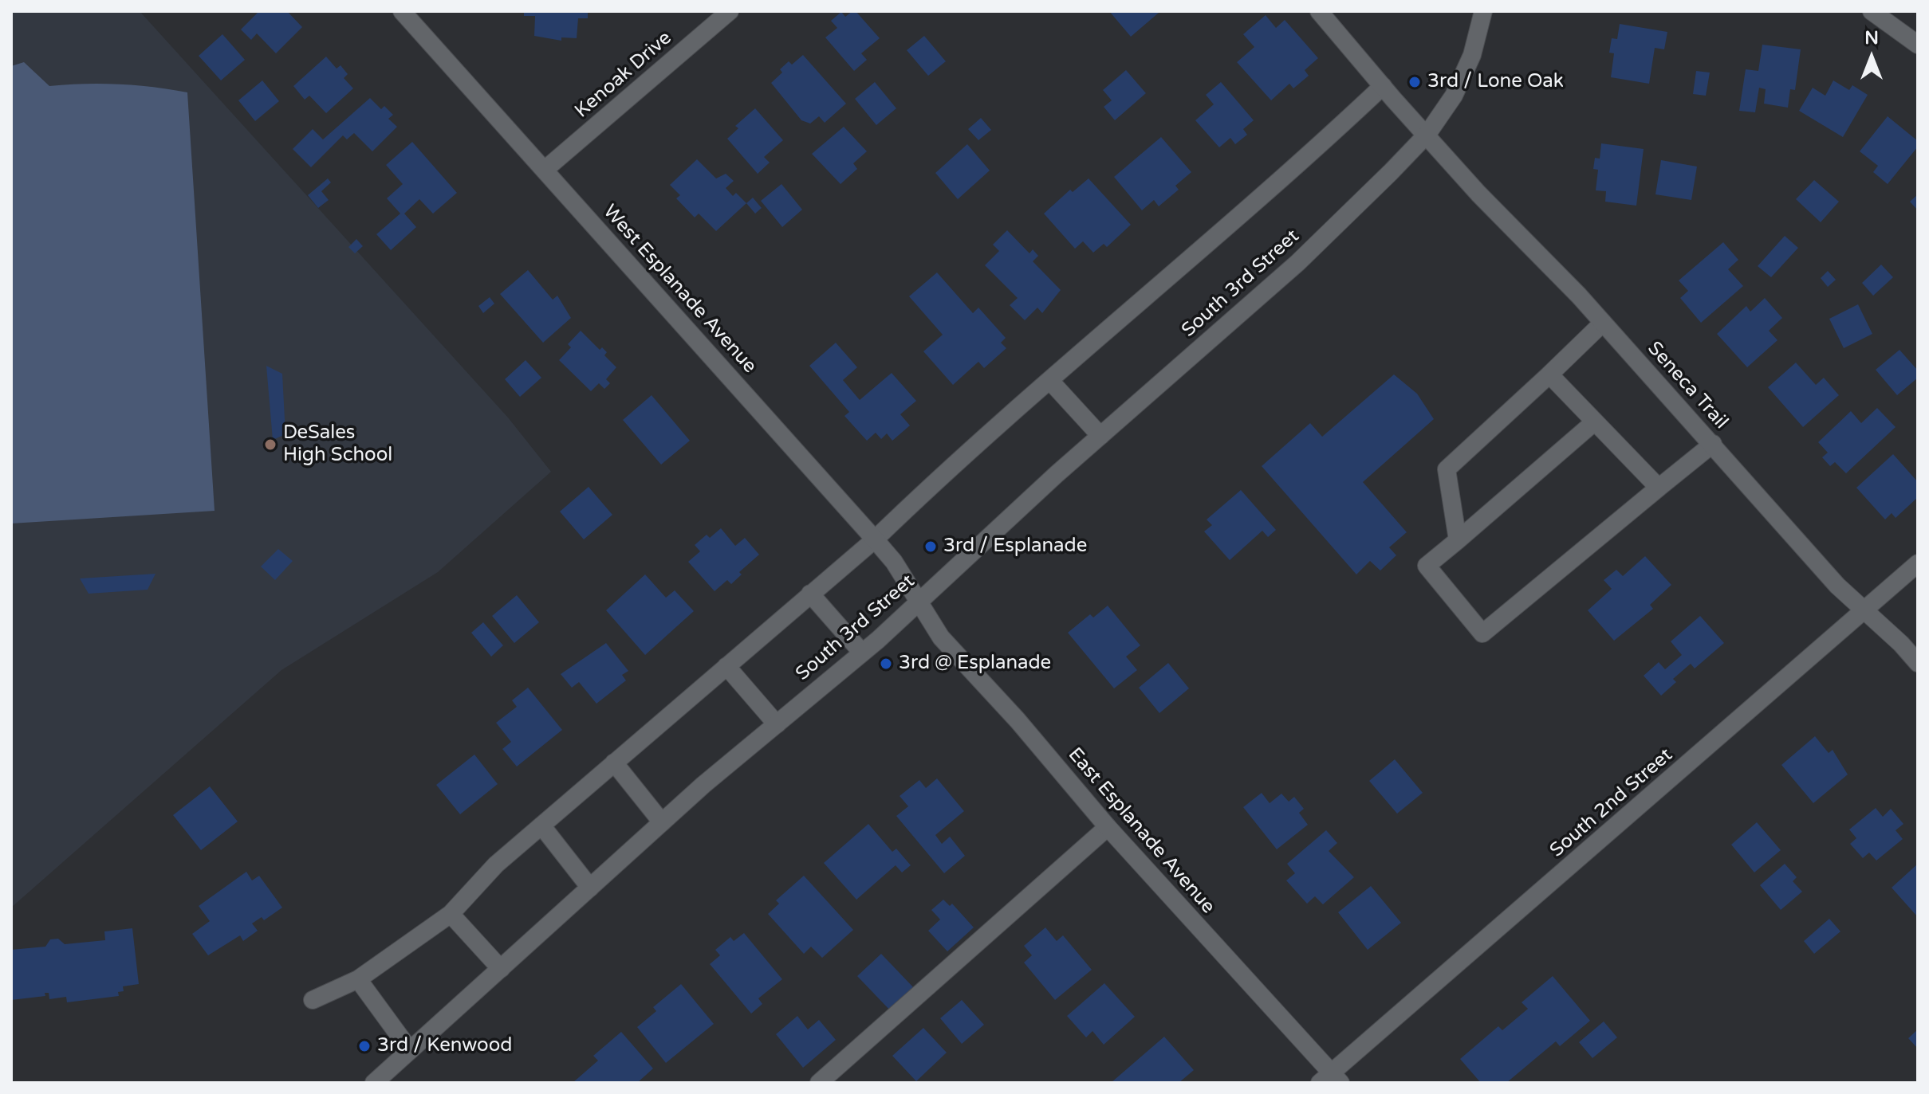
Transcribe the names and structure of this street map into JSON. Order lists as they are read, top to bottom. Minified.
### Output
{"streets":{"street":["Kenoak Drive","South 3rd Street","West Esplanade Avenue","Seneca Trail","South 2nd Street","East Esplanade Avenue"]},"crossings":[["Kenoak Drive","West Esplanade Avenue"],["South 3rd Street","West Esplanade Avenue"],["South 3rd Street","Seneca Trail"],["South 3rd Street","East Esplanade Avenue"],["West Esplanade Avenue","East Esplanade Avenue"],["Seneca Trail","South 2nd Street"],["South 2nd Street","East Esplanade Avenue"]],"places":["3rd / Lone Oak","DeSales High School","3rd / Esplanade","3rd @ Esplanade","3rd / Kenwood"],"north":"top"}
